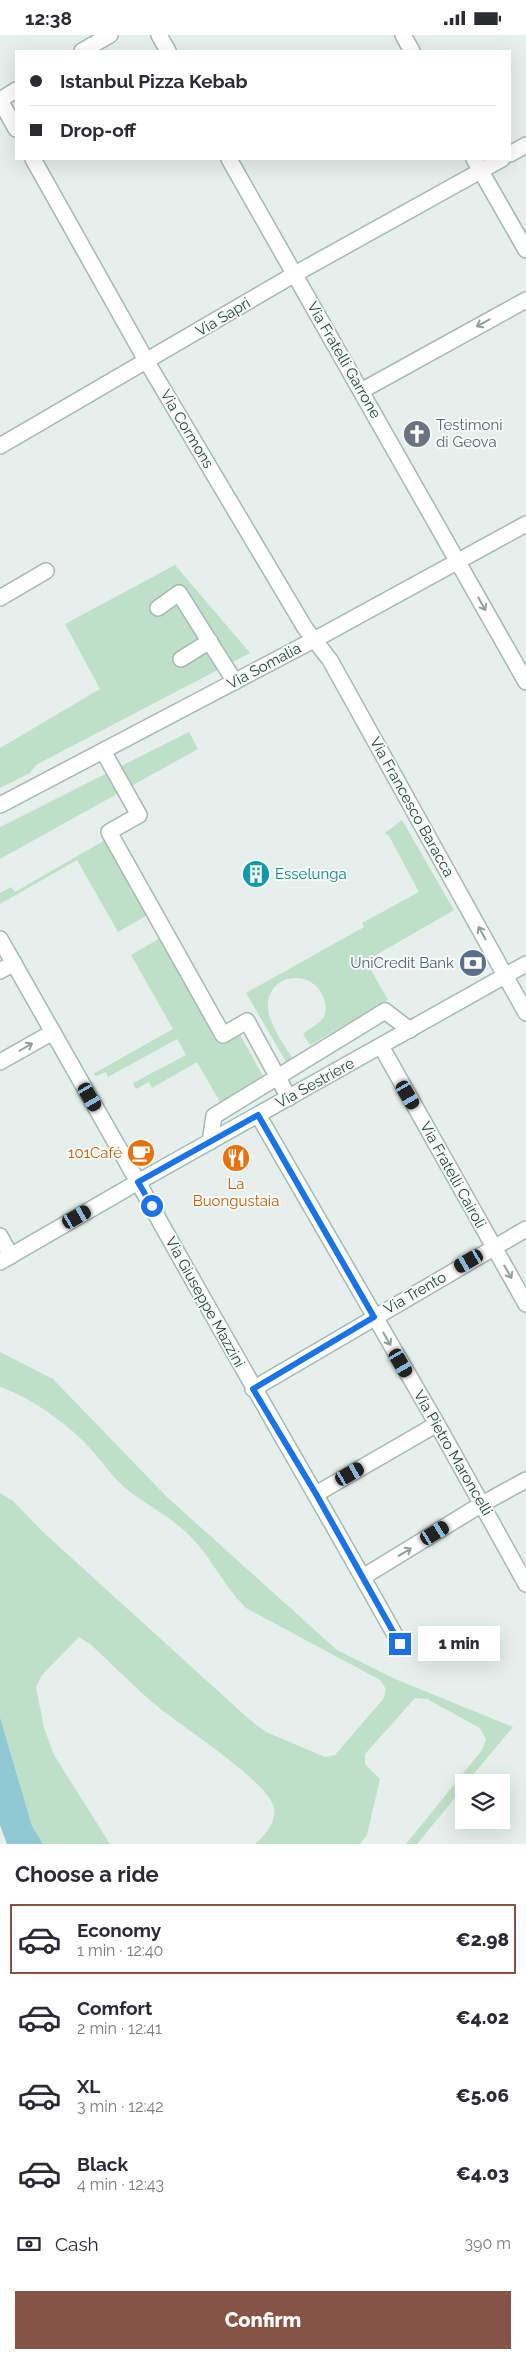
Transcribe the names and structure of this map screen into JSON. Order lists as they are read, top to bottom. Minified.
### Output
{"streets":{"street":["Via Sapri","Via Fratelli Garrone","Via Cormons","Via Somalia","Via Francesco Baracca","Via Sestriere","Via Fratelli Cairoli","Via Trento","Via Giuseppe Mazzini","Via Pietro Maroncelli"]},"crossings":[["Via Sapri","Via Fratelli Garrone"],["Via Sapri","Via Cormons"],["Via Fratelli Garrone","Via Somalia"],["Via Cormons","Via Somalia"],["Via Cormons","Via Francesco Baracca"],["Via Somalia","Via Francesco Baracca"],["Via Francesco Baracca","Via Sestriere"],["Via Sestriere","Via Fratelli Cairoli"],["Via Sestriere","Via Giuseppe Mazzini"],["Via Sestriere","Via Pietro Maroncelli"],["Via Fratelli Cairoli","Via Trento"],["Via Trento","Via Giuseppe Mazzini"],["Via Trento","Via Pietro Maroncelli"]],"one_way":["Via Francesco Baracca"],"places":{"church":["Testimoni di Geova"],"building":["Esselunga"],"bank":["UniCredit Bank"],"cafe":["101Café"],"restaurant":["La Buongustaia"]},"page":{"status":"12:38","banner":["Istanbul Pizza Kebab","Drop-off"],"bubble":"1 min","heading":"Choose a ride","list":[{"name":"Economy","note":"1 min · 12:40","value":"€2.98"},{"name":"Comfort","note":"2 min · 12:41","value":"€4.02"},{"name":"XL","note":"3 min · 12:42","value":"€5.06"},{"name":"Black","note":"4 min · 12:43","value":"€4.03"}],"pay":["Cash","390 m"],"buttons":"Confirm"}}
